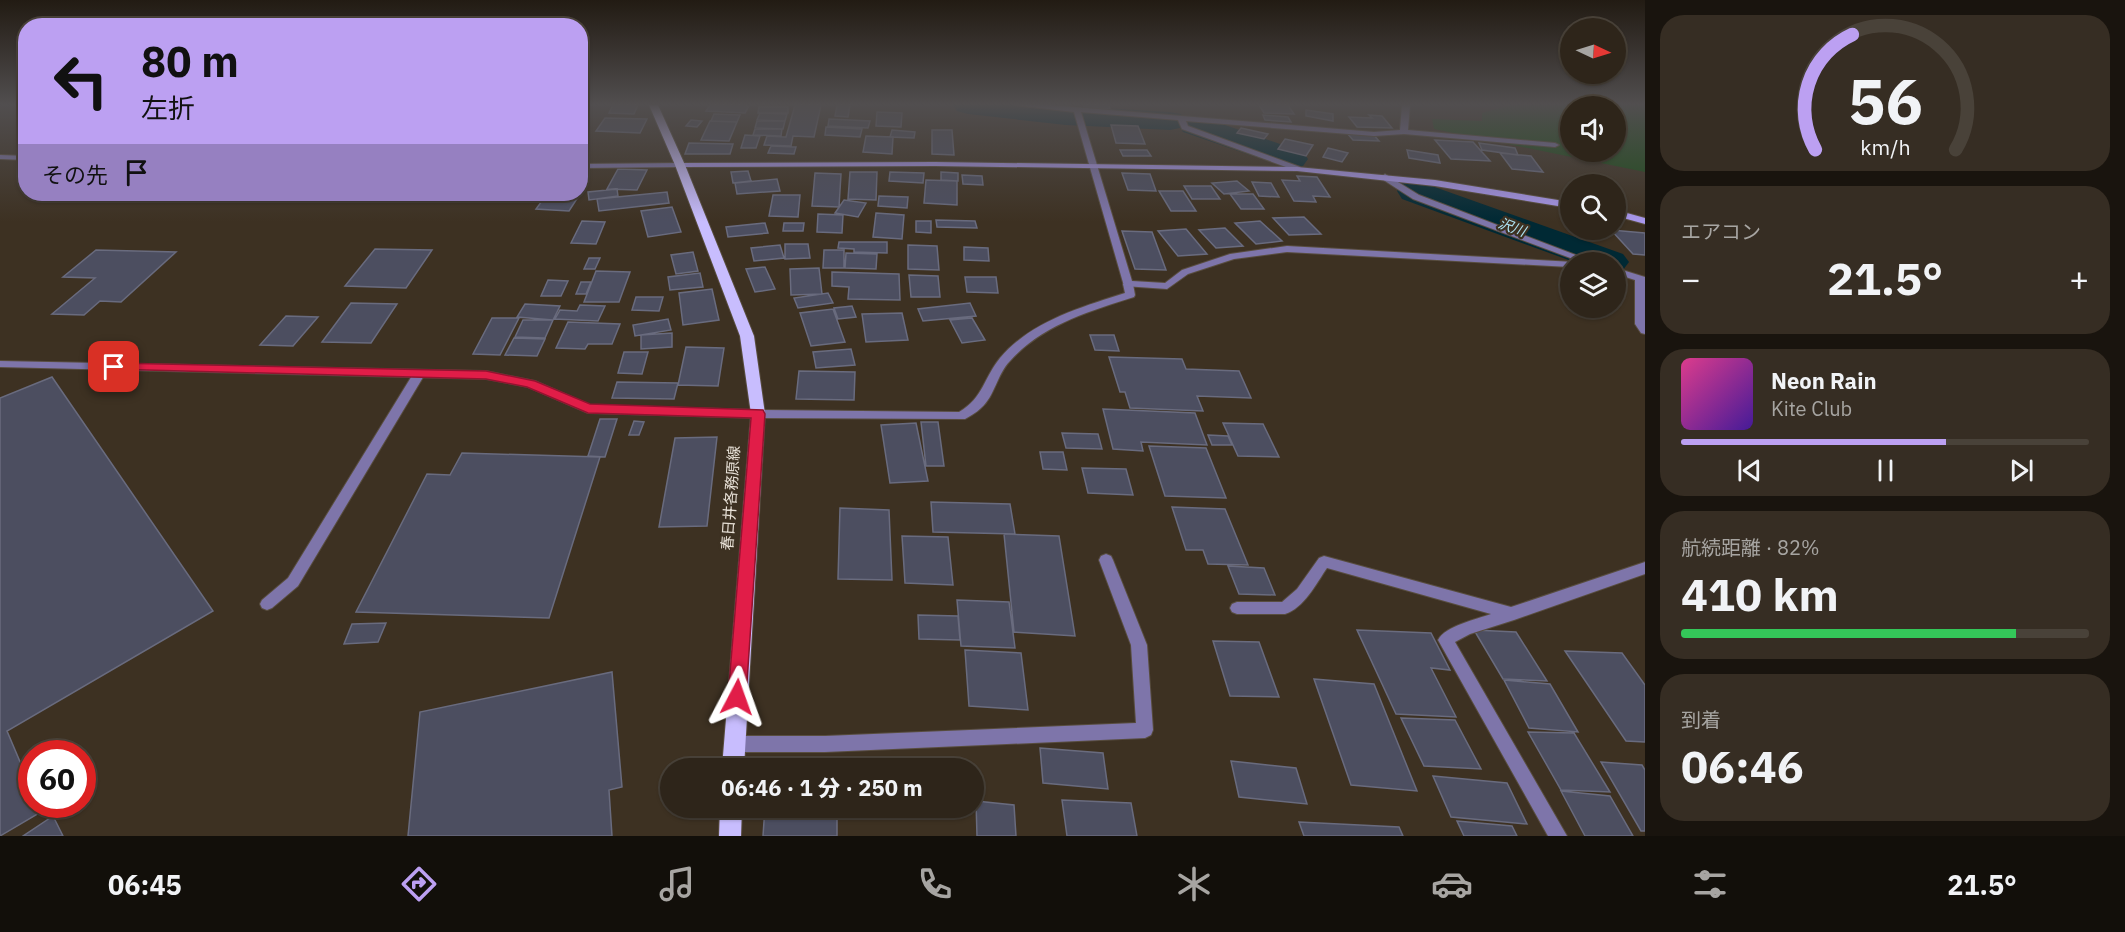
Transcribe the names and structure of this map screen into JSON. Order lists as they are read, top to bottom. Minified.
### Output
{"streets":{"main road":["春日井各務原線"]},"water":["沢川"],"north":"right","page":{"turn":["80 m","左折"],"then":"その先","tile":["エアコン",["航続距離 · 82%","410 km"],["到着","06:46"]],"heat":["−","21.5°","+"],"song":["Neon Rain","Kite Club"],"limit":"60","trip":"06:46 · 1 分 · 250 m","tabs":["06:45","21.5°"],"gauge":["56","km/h"]}}
